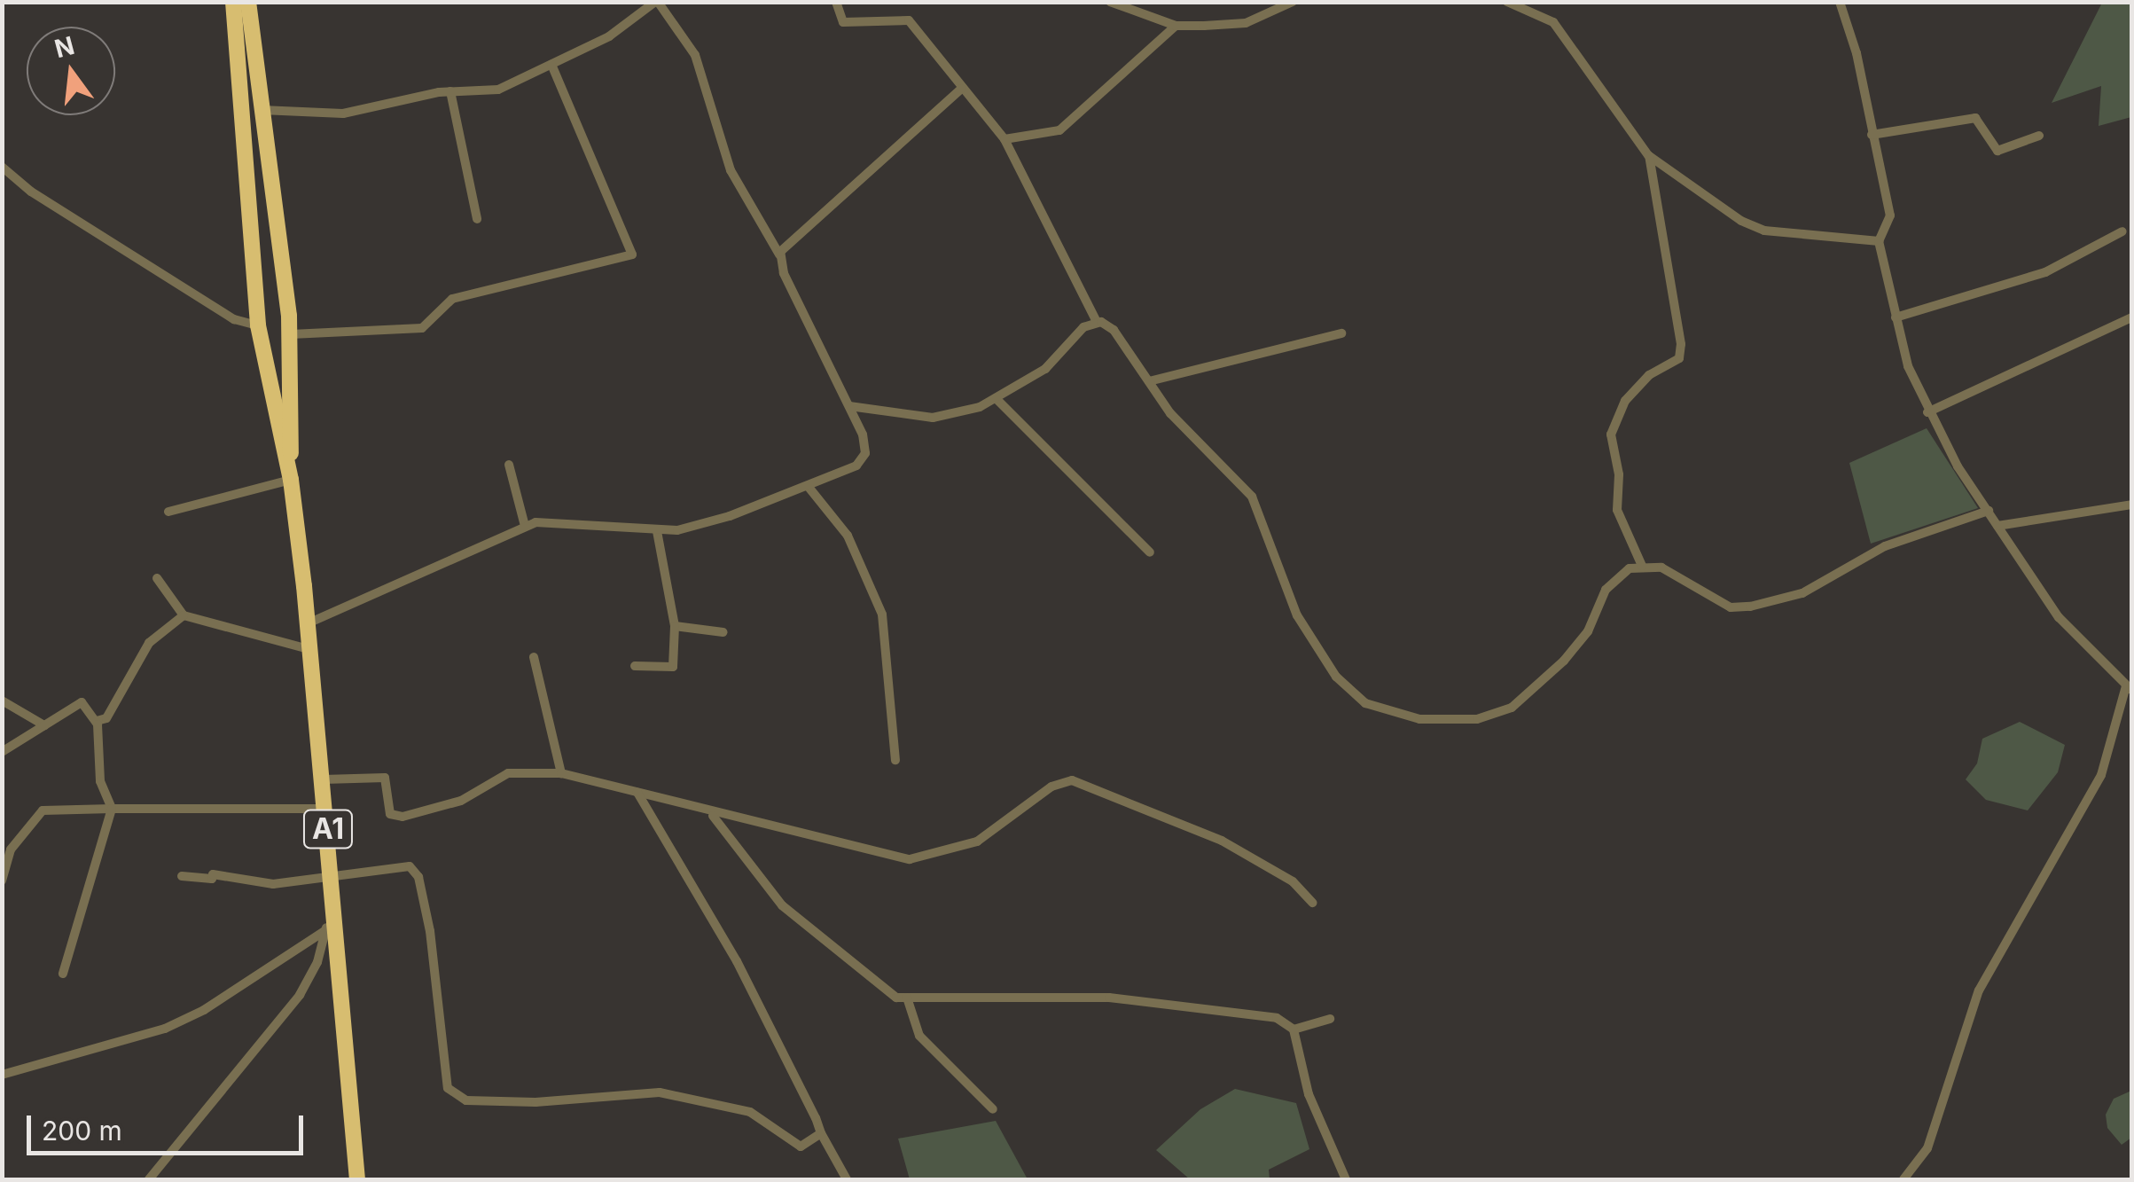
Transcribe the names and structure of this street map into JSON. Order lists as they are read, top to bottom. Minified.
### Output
{"streets":{"highway":["A1"]},"scale_bar":"200 m","north":"top"}
